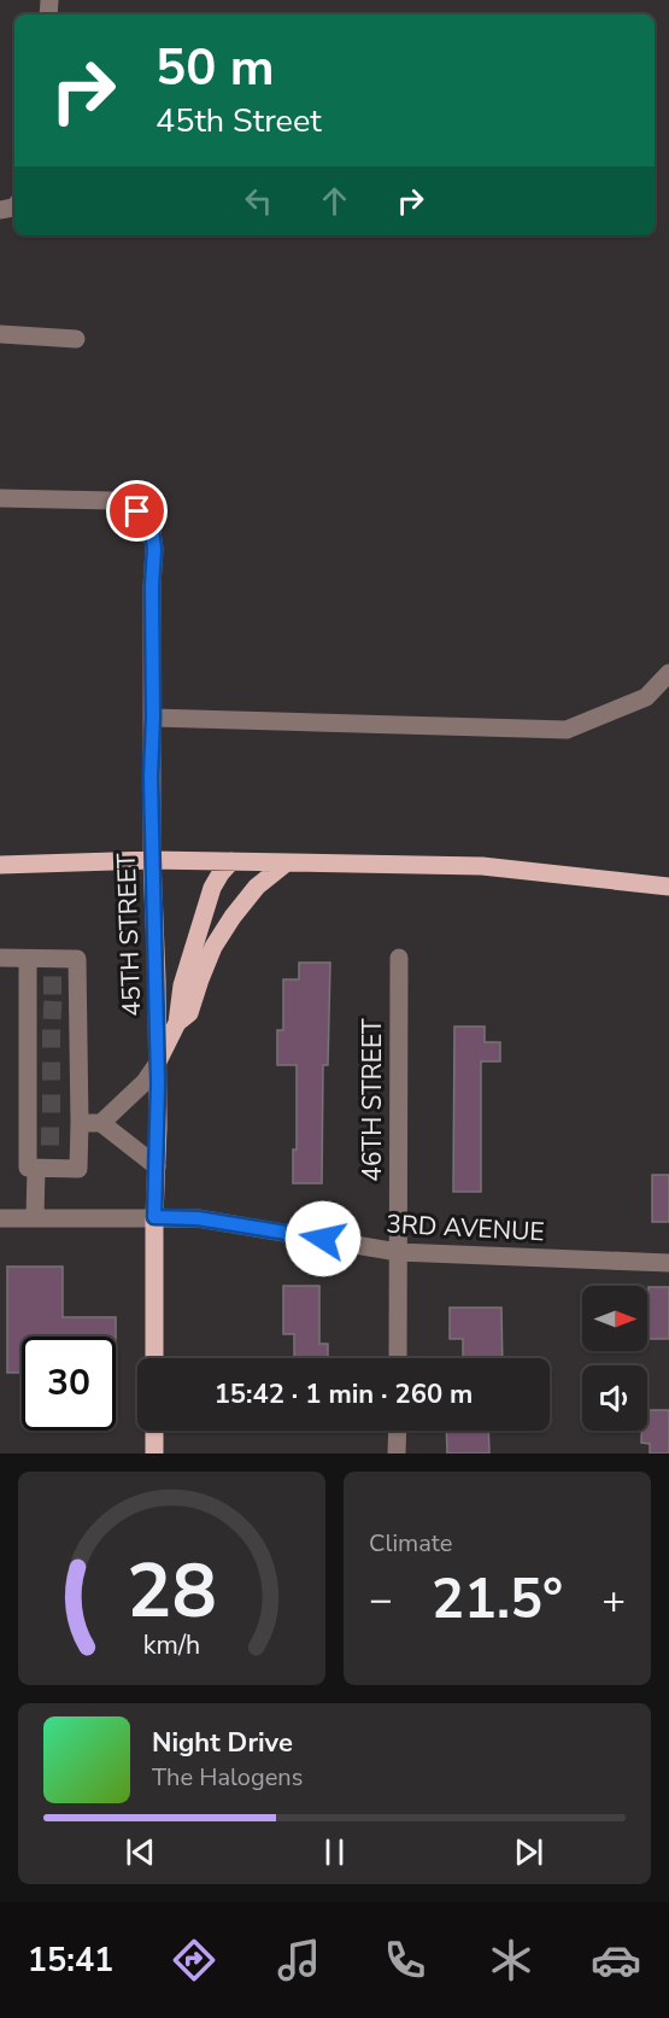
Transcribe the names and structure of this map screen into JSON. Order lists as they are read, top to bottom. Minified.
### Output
{"streets":{"main road":["45TH STREET"],"street":["46TH STREET","3RD AVENUE"]},"crossings":[["45TH STREET","3RD AVENUE"],["46TH STREET","3RD AVENUE"]],"north":"right","page":{"turn":["50 m","45th Street"],"limit":"30","trip":"15:42 · 1 min · 260 m","tile":"Climate","heat":["−","21.5°","+"],"song":["Night Drive","The Halogens"],"tabs":"15:41","gauge":["28","km/h"]}}
